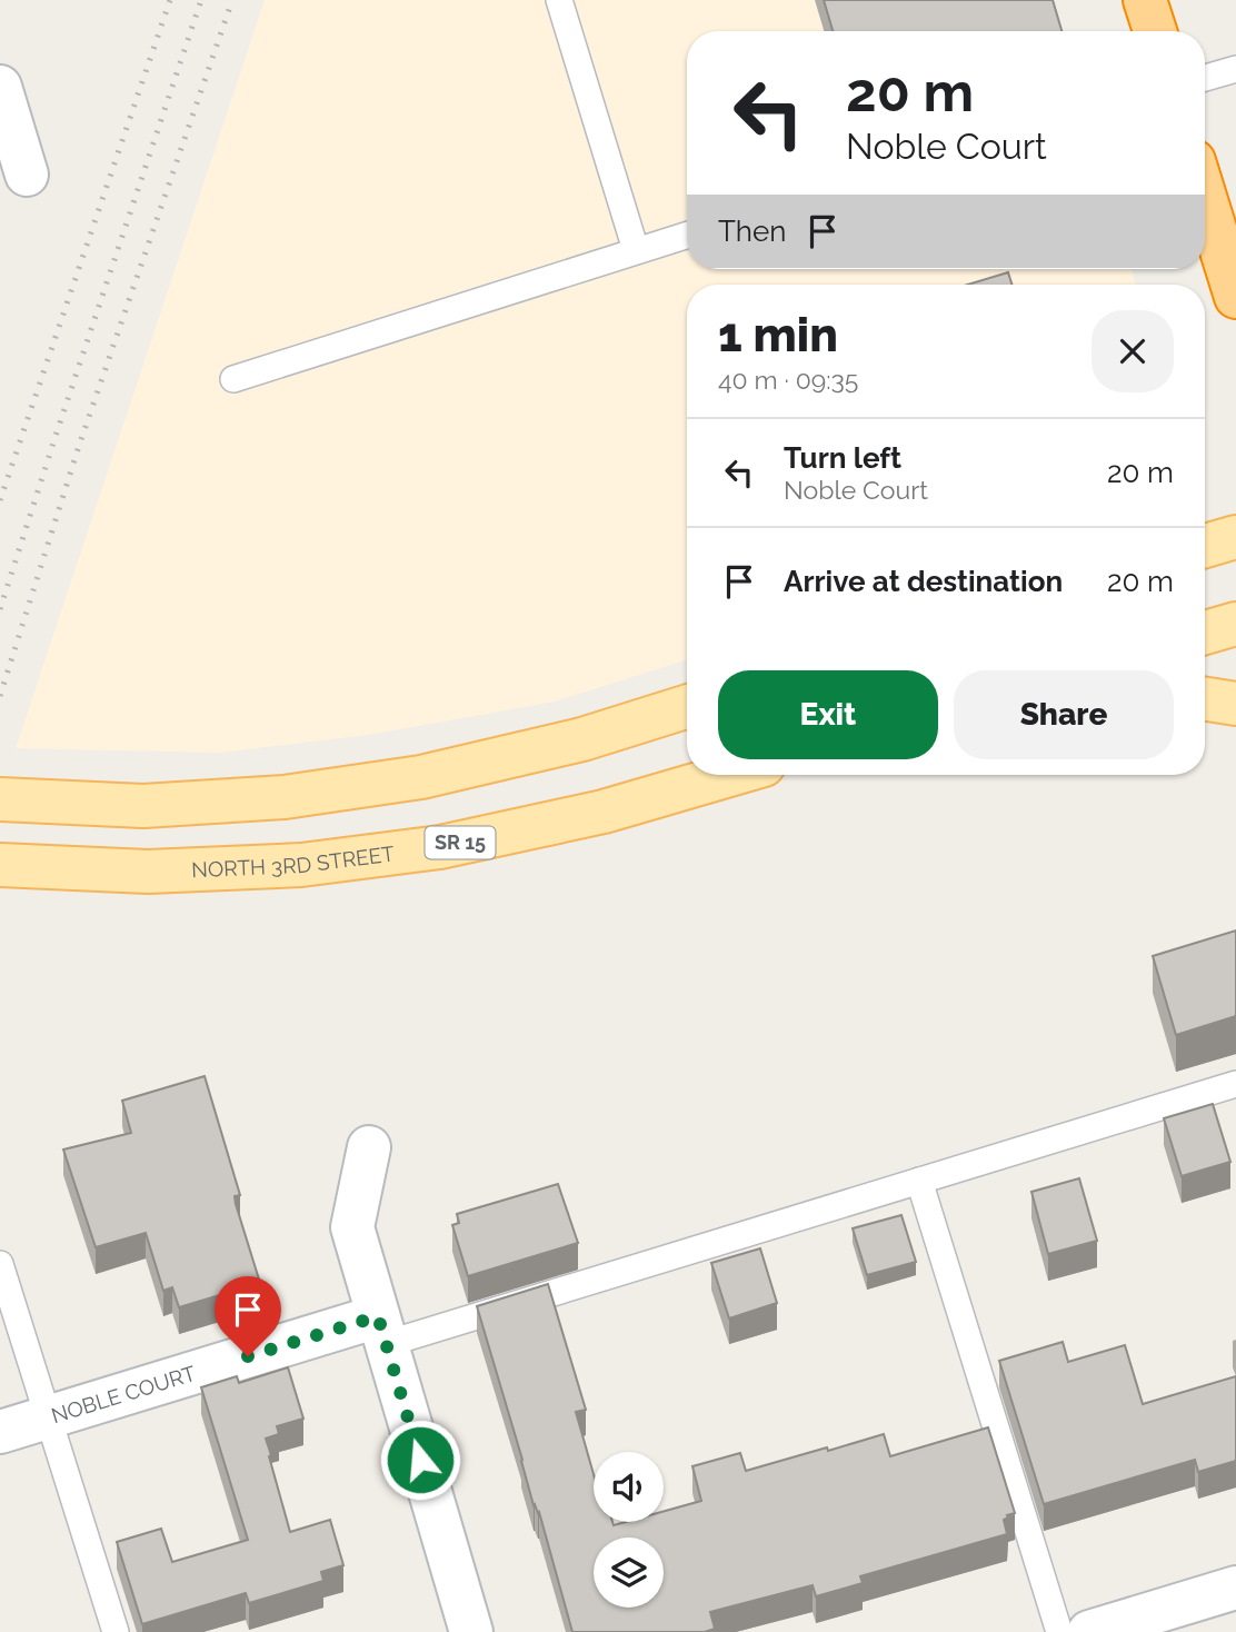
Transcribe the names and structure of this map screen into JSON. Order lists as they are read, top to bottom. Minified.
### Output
{"streets":{"main road":["SR 15","NORTH 3RD STREET"],"street":["NOBLE COURT"]},"page":{"turn":["20 m","Noble Court"],"then":"Then","heading":["1 min","40 m · 09:35"],"list":[{"name":"Turn left","note":"Noble Court","value":"20 m"},{"name":"Arrive at destination","value":"20 m"}],"buttons":["Exit","Share"]}}
